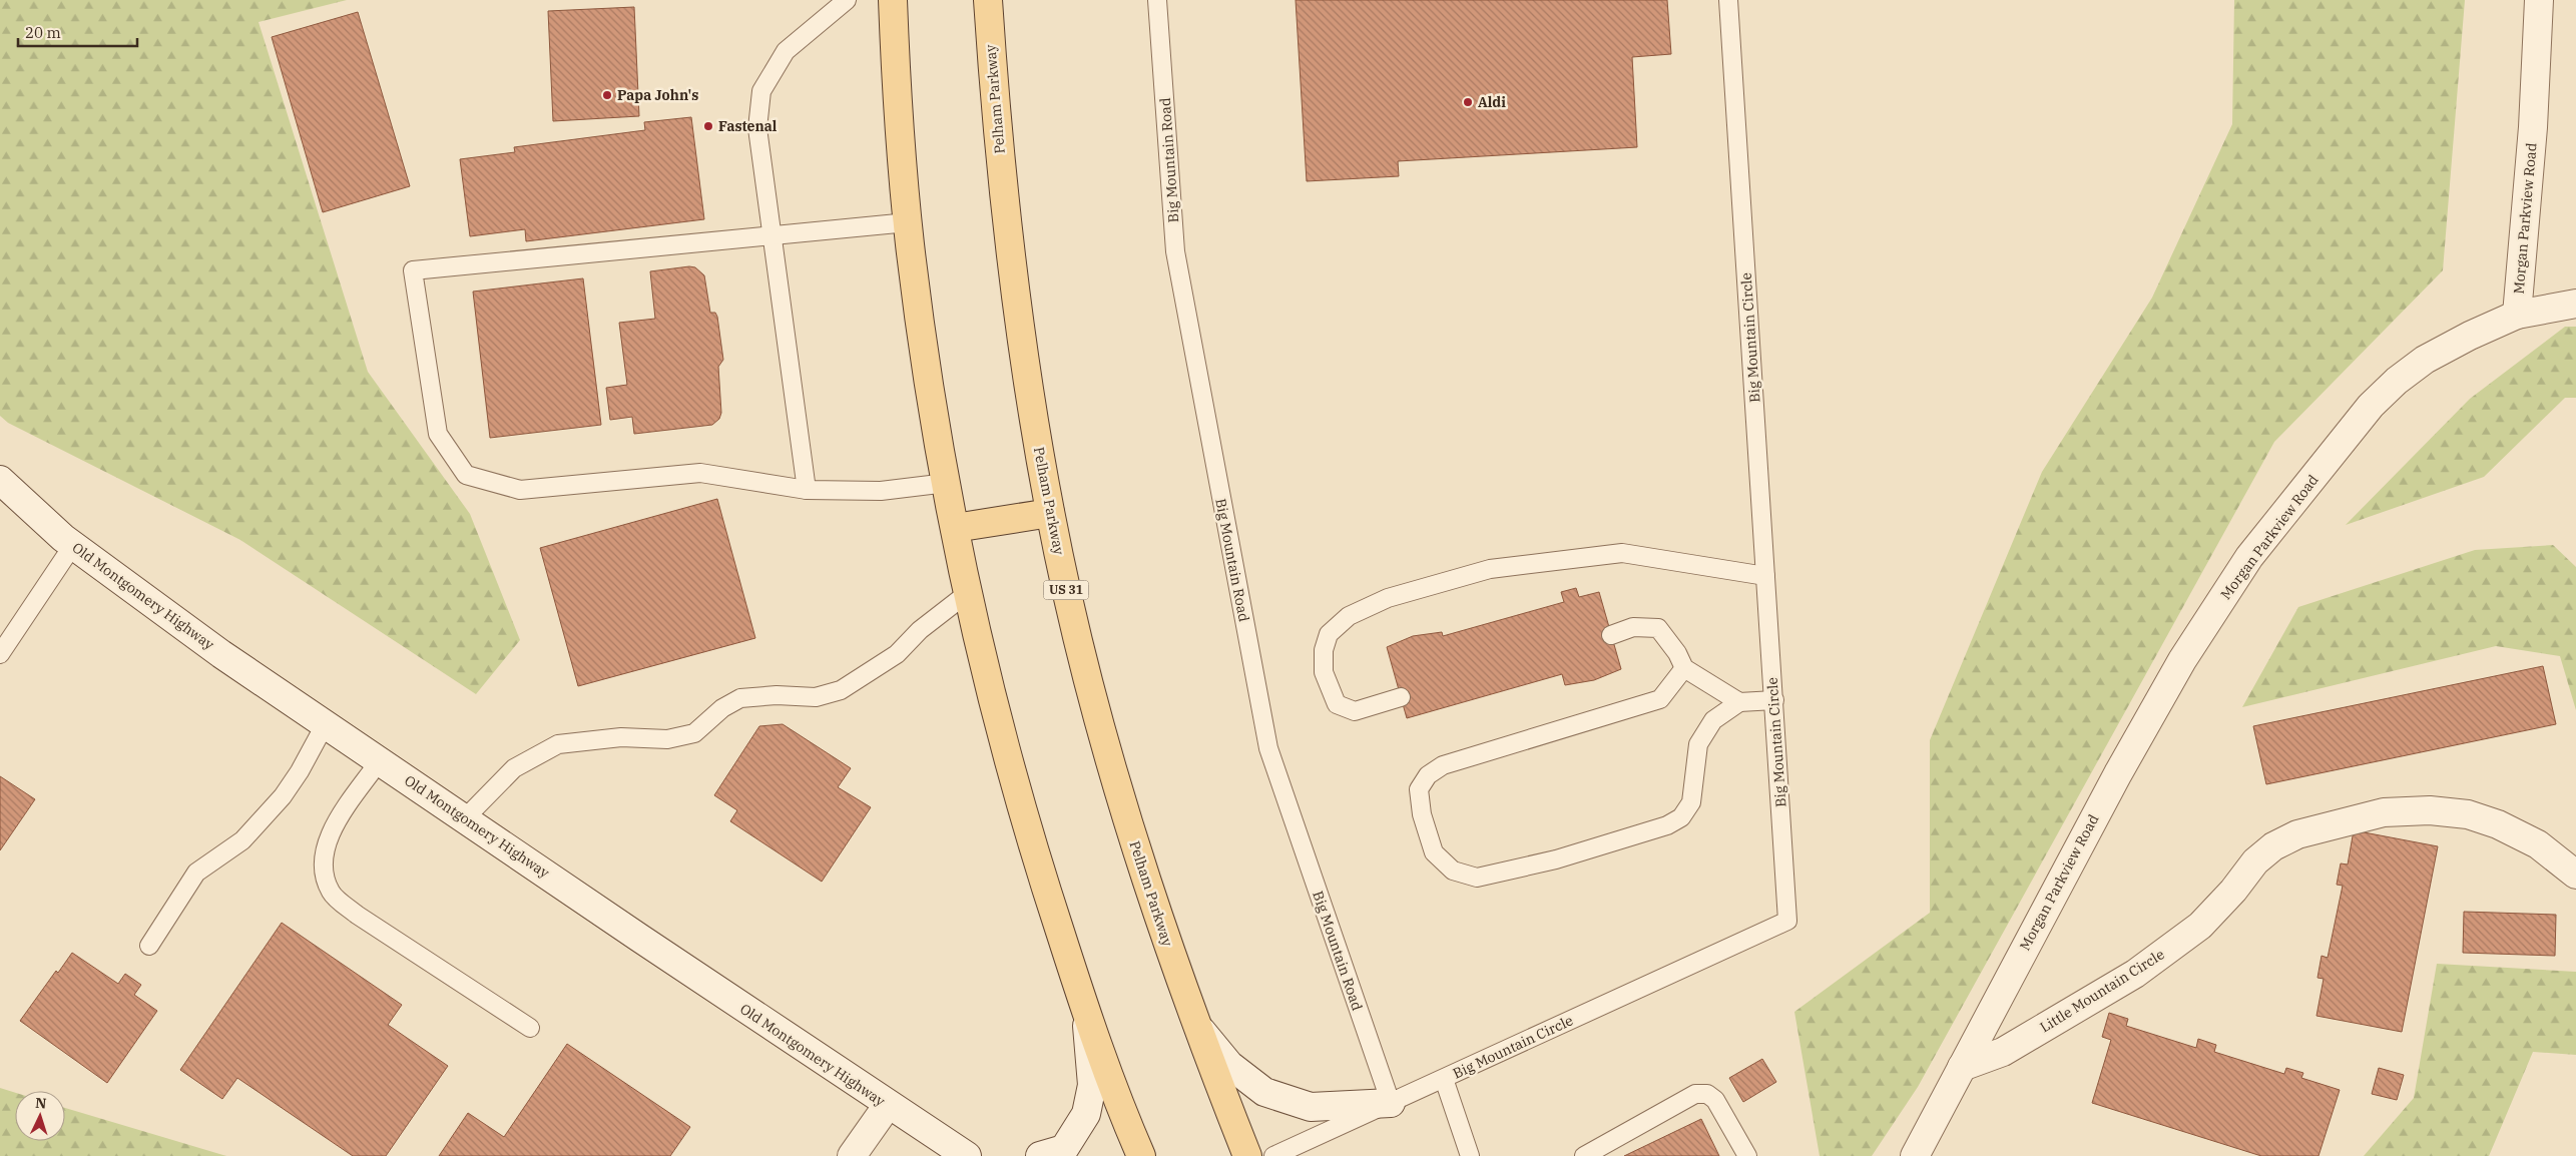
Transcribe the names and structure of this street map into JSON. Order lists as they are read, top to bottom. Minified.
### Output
{"streets":{"main road":["Pelham Parkway","US 31"],"street":["Morgan Parkview Road","Old Montgomery Highway","Little Mountain Circle"],"lane":["Big Mountain Road","Big Mountain Circle"]},"crossings":[["Big Mountain Road","Big Mountain Circle"],["Morgan Parkview Road","Little Mountain Circle"]],"places":["Papa John's","Aldi","Fastenal"],"scale_bar":"20 m","north":"top"}
